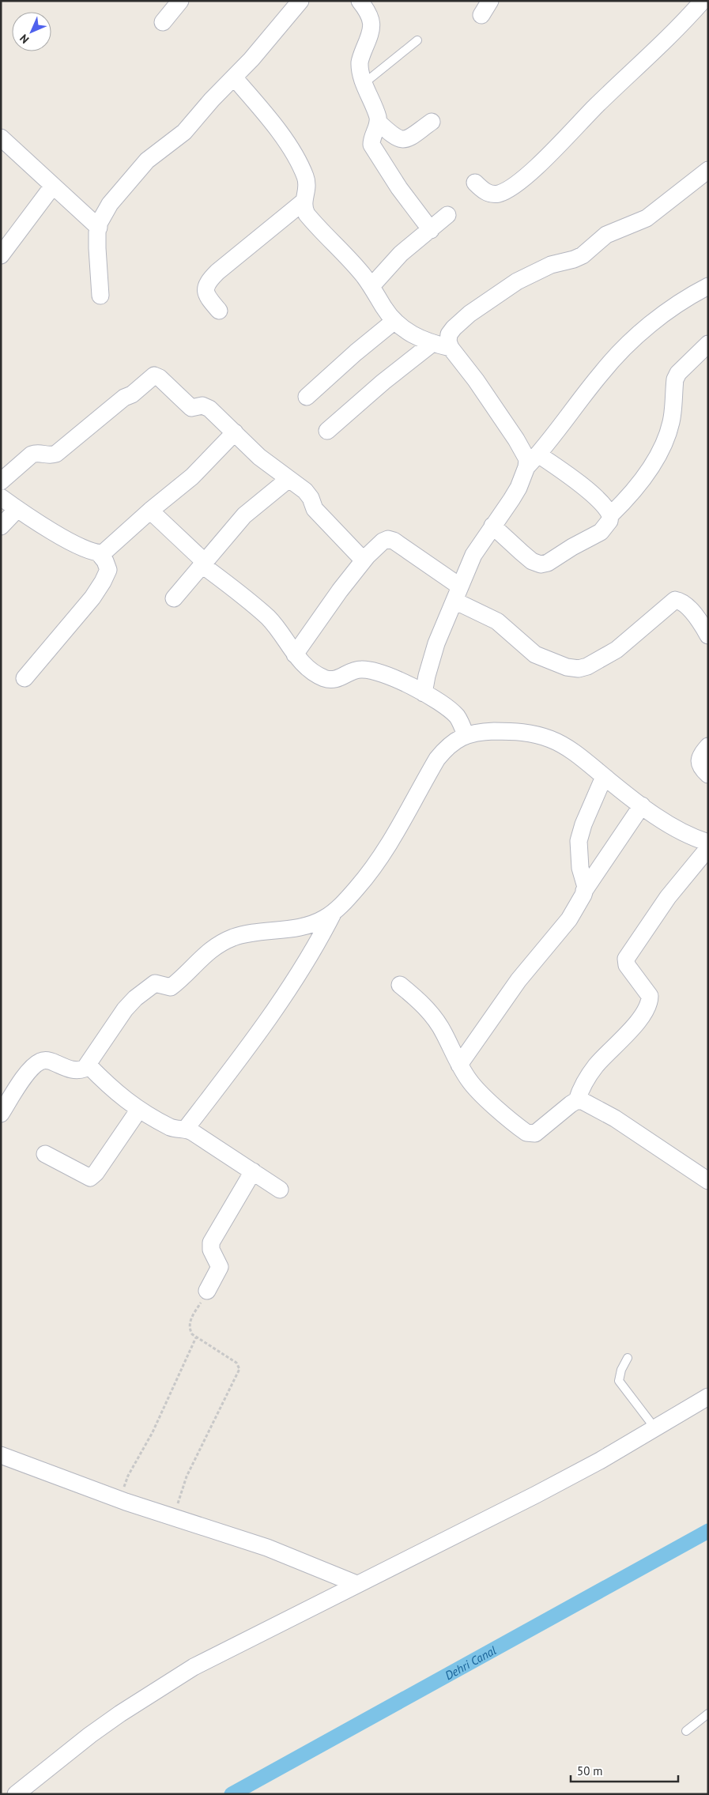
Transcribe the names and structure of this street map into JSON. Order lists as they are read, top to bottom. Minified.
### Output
{"water":["Dehri Canal"],"scale_bar":"50 m","north":"bottom left"}
